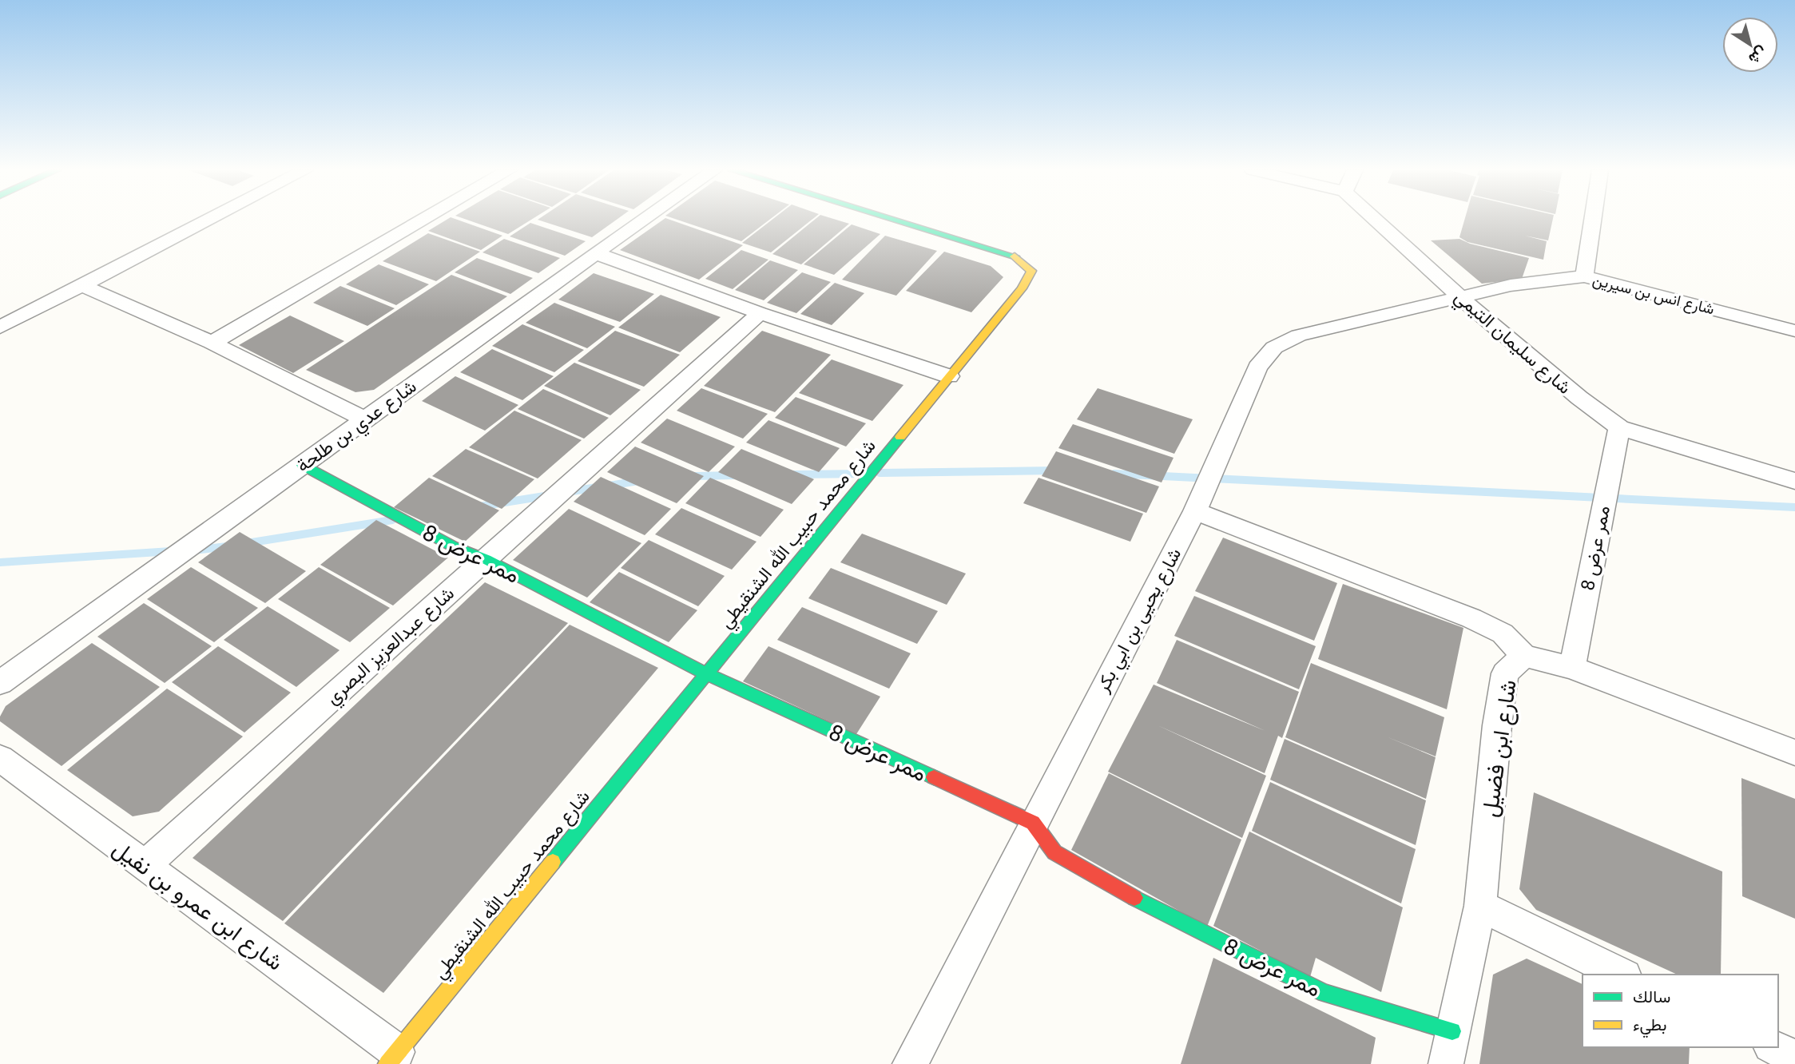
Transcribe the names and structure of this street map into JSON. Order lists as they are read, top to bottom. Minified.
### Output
{"streets":{"street":["شارع انس بن سيرين","شارع سليمان التيمي","شارع عدي بن طلحة","شارع محمد حبيب الله الشنقيطي","ممر عرض 8","شارع يحيى بن ابي بكر","شارع عبدالعزيز البصري","شارع ابن فضيل","شارع ابن عمرو بن نفيل"]},"crossings":[["شارع انس بن سيرين","شارع يحيى بن ابي بكر"],["شارع سليمان التيمي","ممر عرض 8"],["شارع سليمان التيمي","شارع يحيى بن ابي بكر"],["شارع عدي بن طلحة","ممر عرض 8"],["شارع محمد حبيب الله الشنقيطي","ممر عرض 8"],["شارع محمد حبيب الله الشنقيطي","شارع ابن عمرو بن نفيل"],["ممر عرض 8","شارع يحيى بن ابي بكر"],["ممر عرض 8","شارع عبدالعزيز البصري"],["ممر عرض 8","شارع ابن فضيل"],["شارع عبدالعزيز البصري","شارع ابن عمرو بن نفيل"]],"legend":["سالك","بطيء"],"north":"bottom right"}
